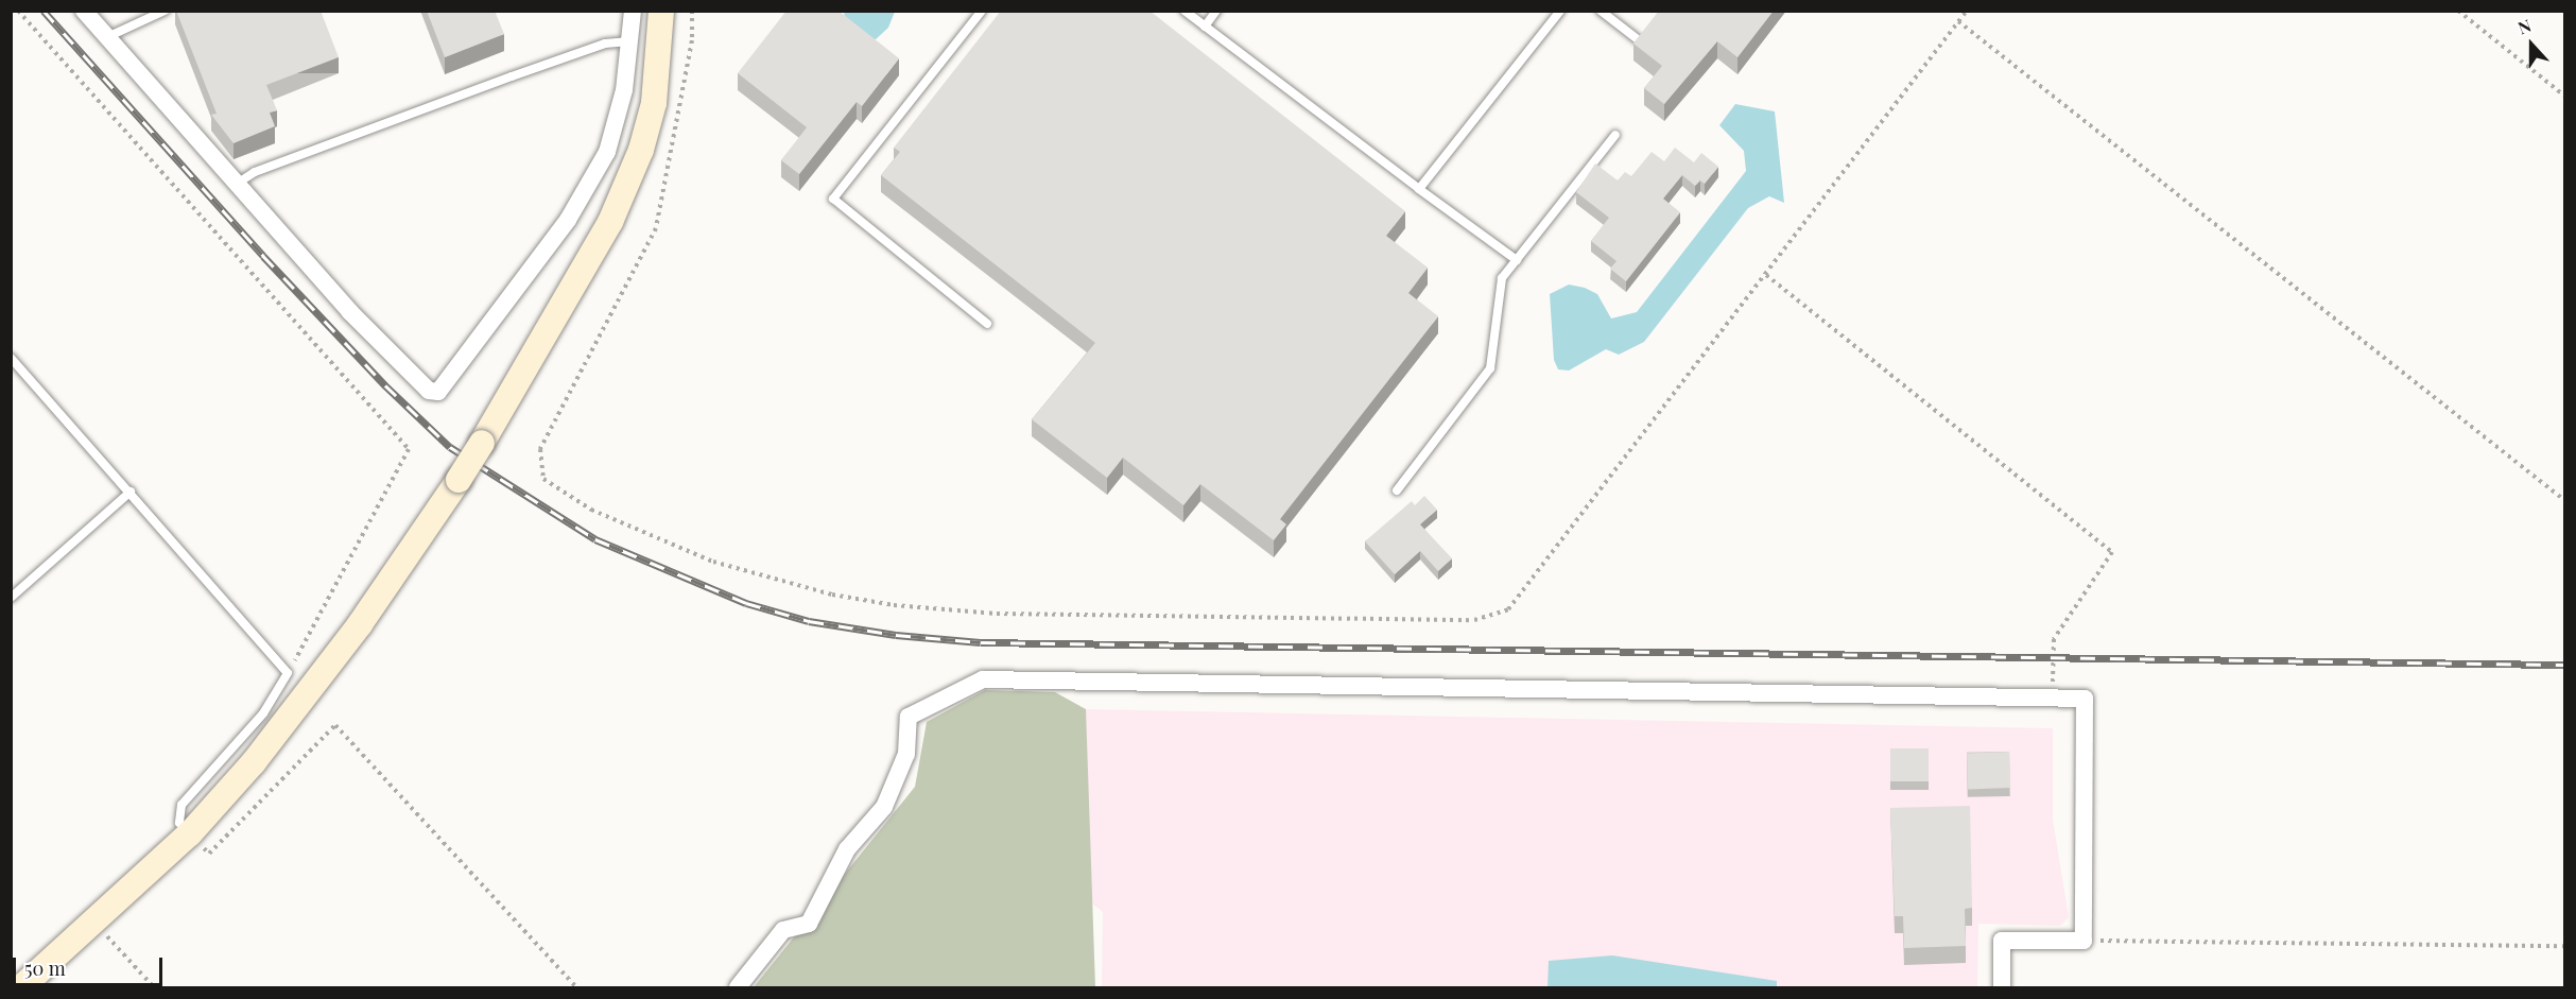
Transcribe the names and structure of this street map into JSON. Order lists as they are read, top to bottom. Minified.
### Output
{"scale_bar":"50 m","north":"top"}
